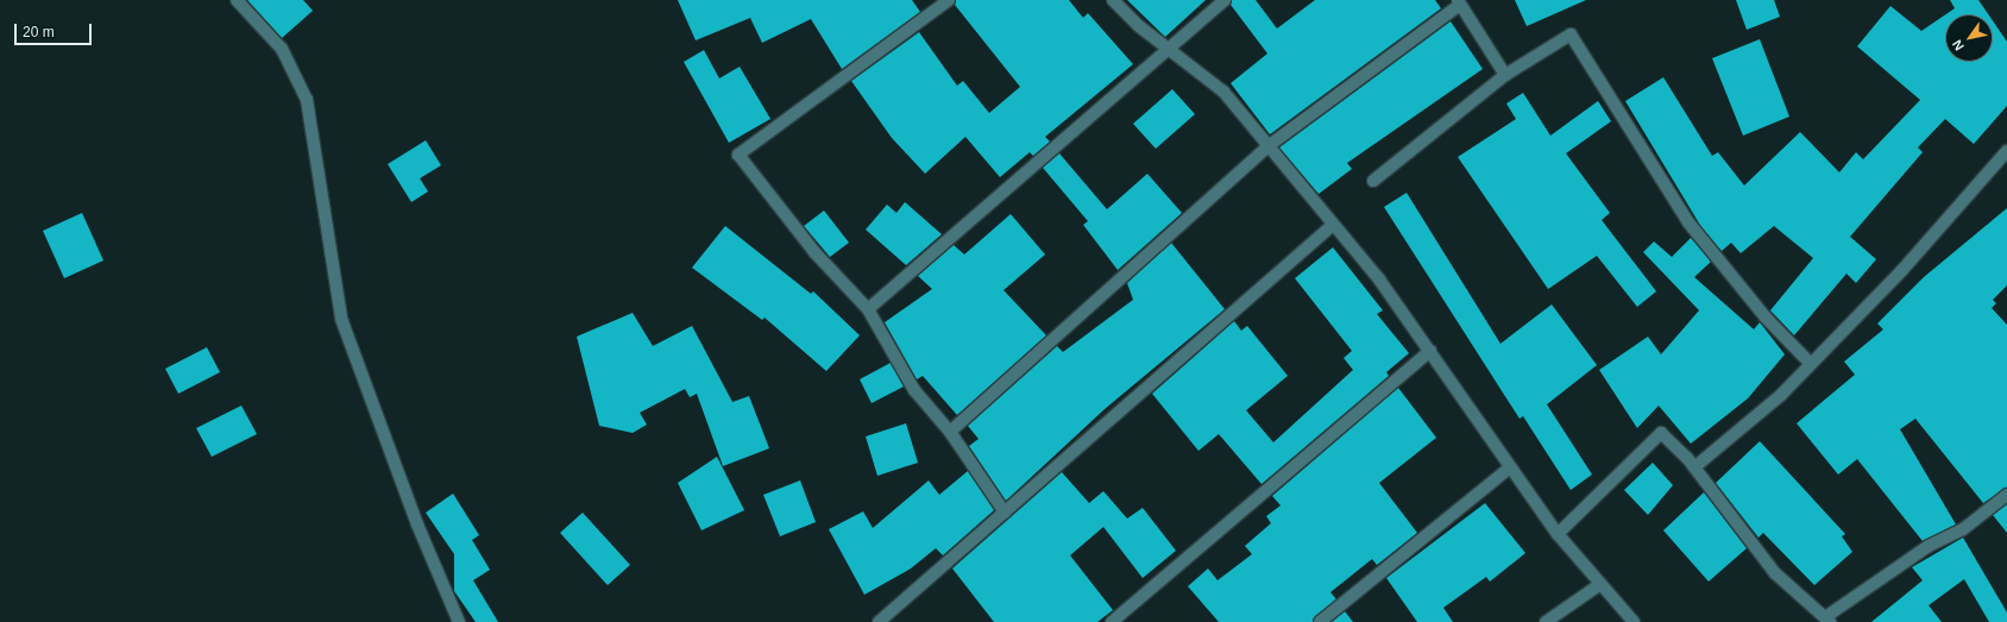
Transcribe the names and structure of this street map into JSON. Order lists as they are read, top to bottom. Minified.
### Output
{"scale_bar":"20 m","north":"bottom left"}
